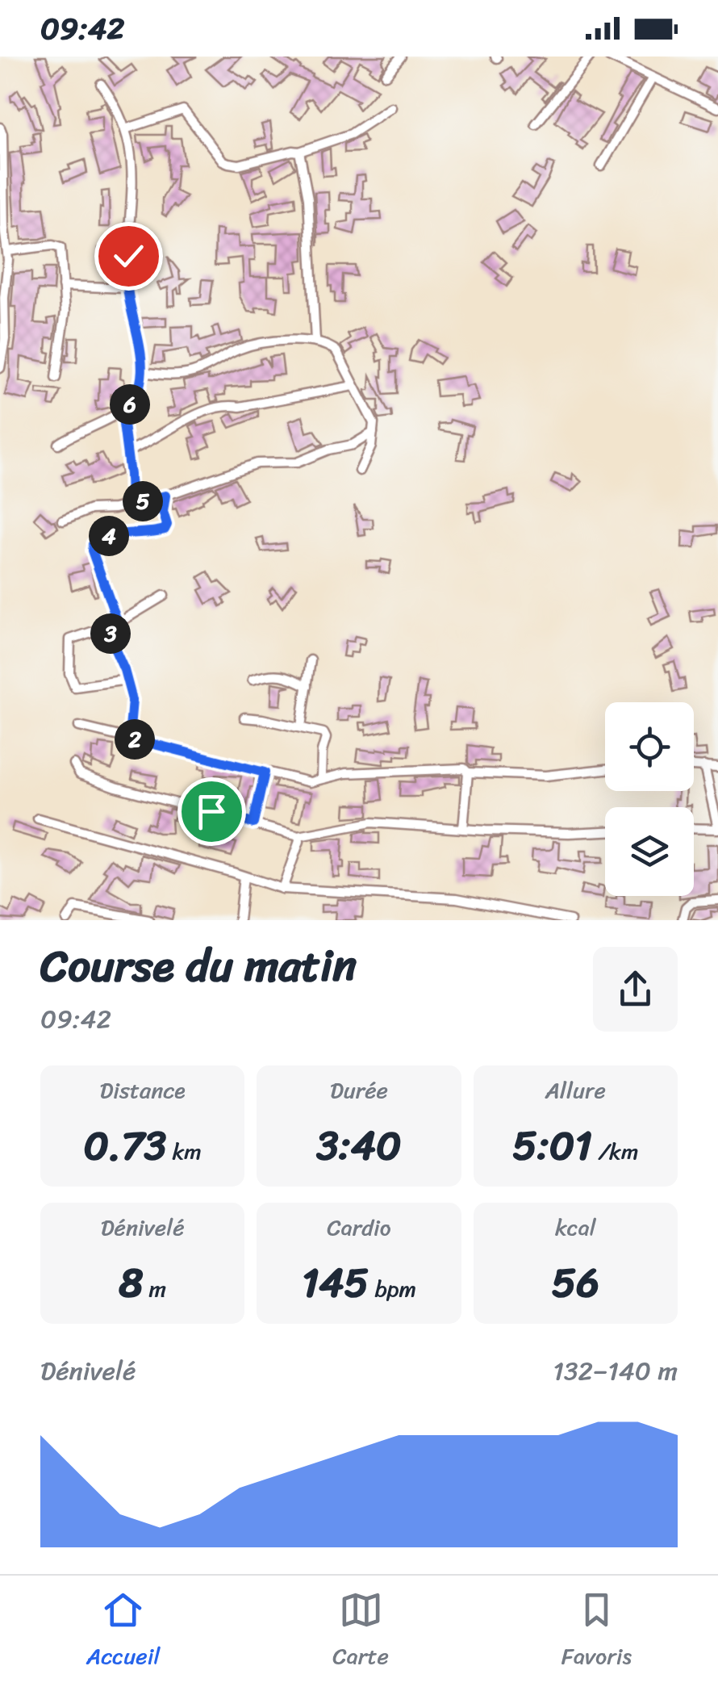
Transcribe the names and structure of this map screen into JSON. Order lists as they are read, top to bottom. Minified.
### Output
{"page":{"status":"09:42","pins":["6","5","4","3","2"],"heading":["Course du matin","09:42"],"stats":[["Distance","0.73 km"],["Durée","3:40"],["Allure","5:01 /km"],["Dénivelé","8 m"],["Cardio","145 bpm"],["kcal","56"]],"chart":["Dénivelé","132–140 m"],"tabs":["Accueil","Carte","Favoris"]}}
